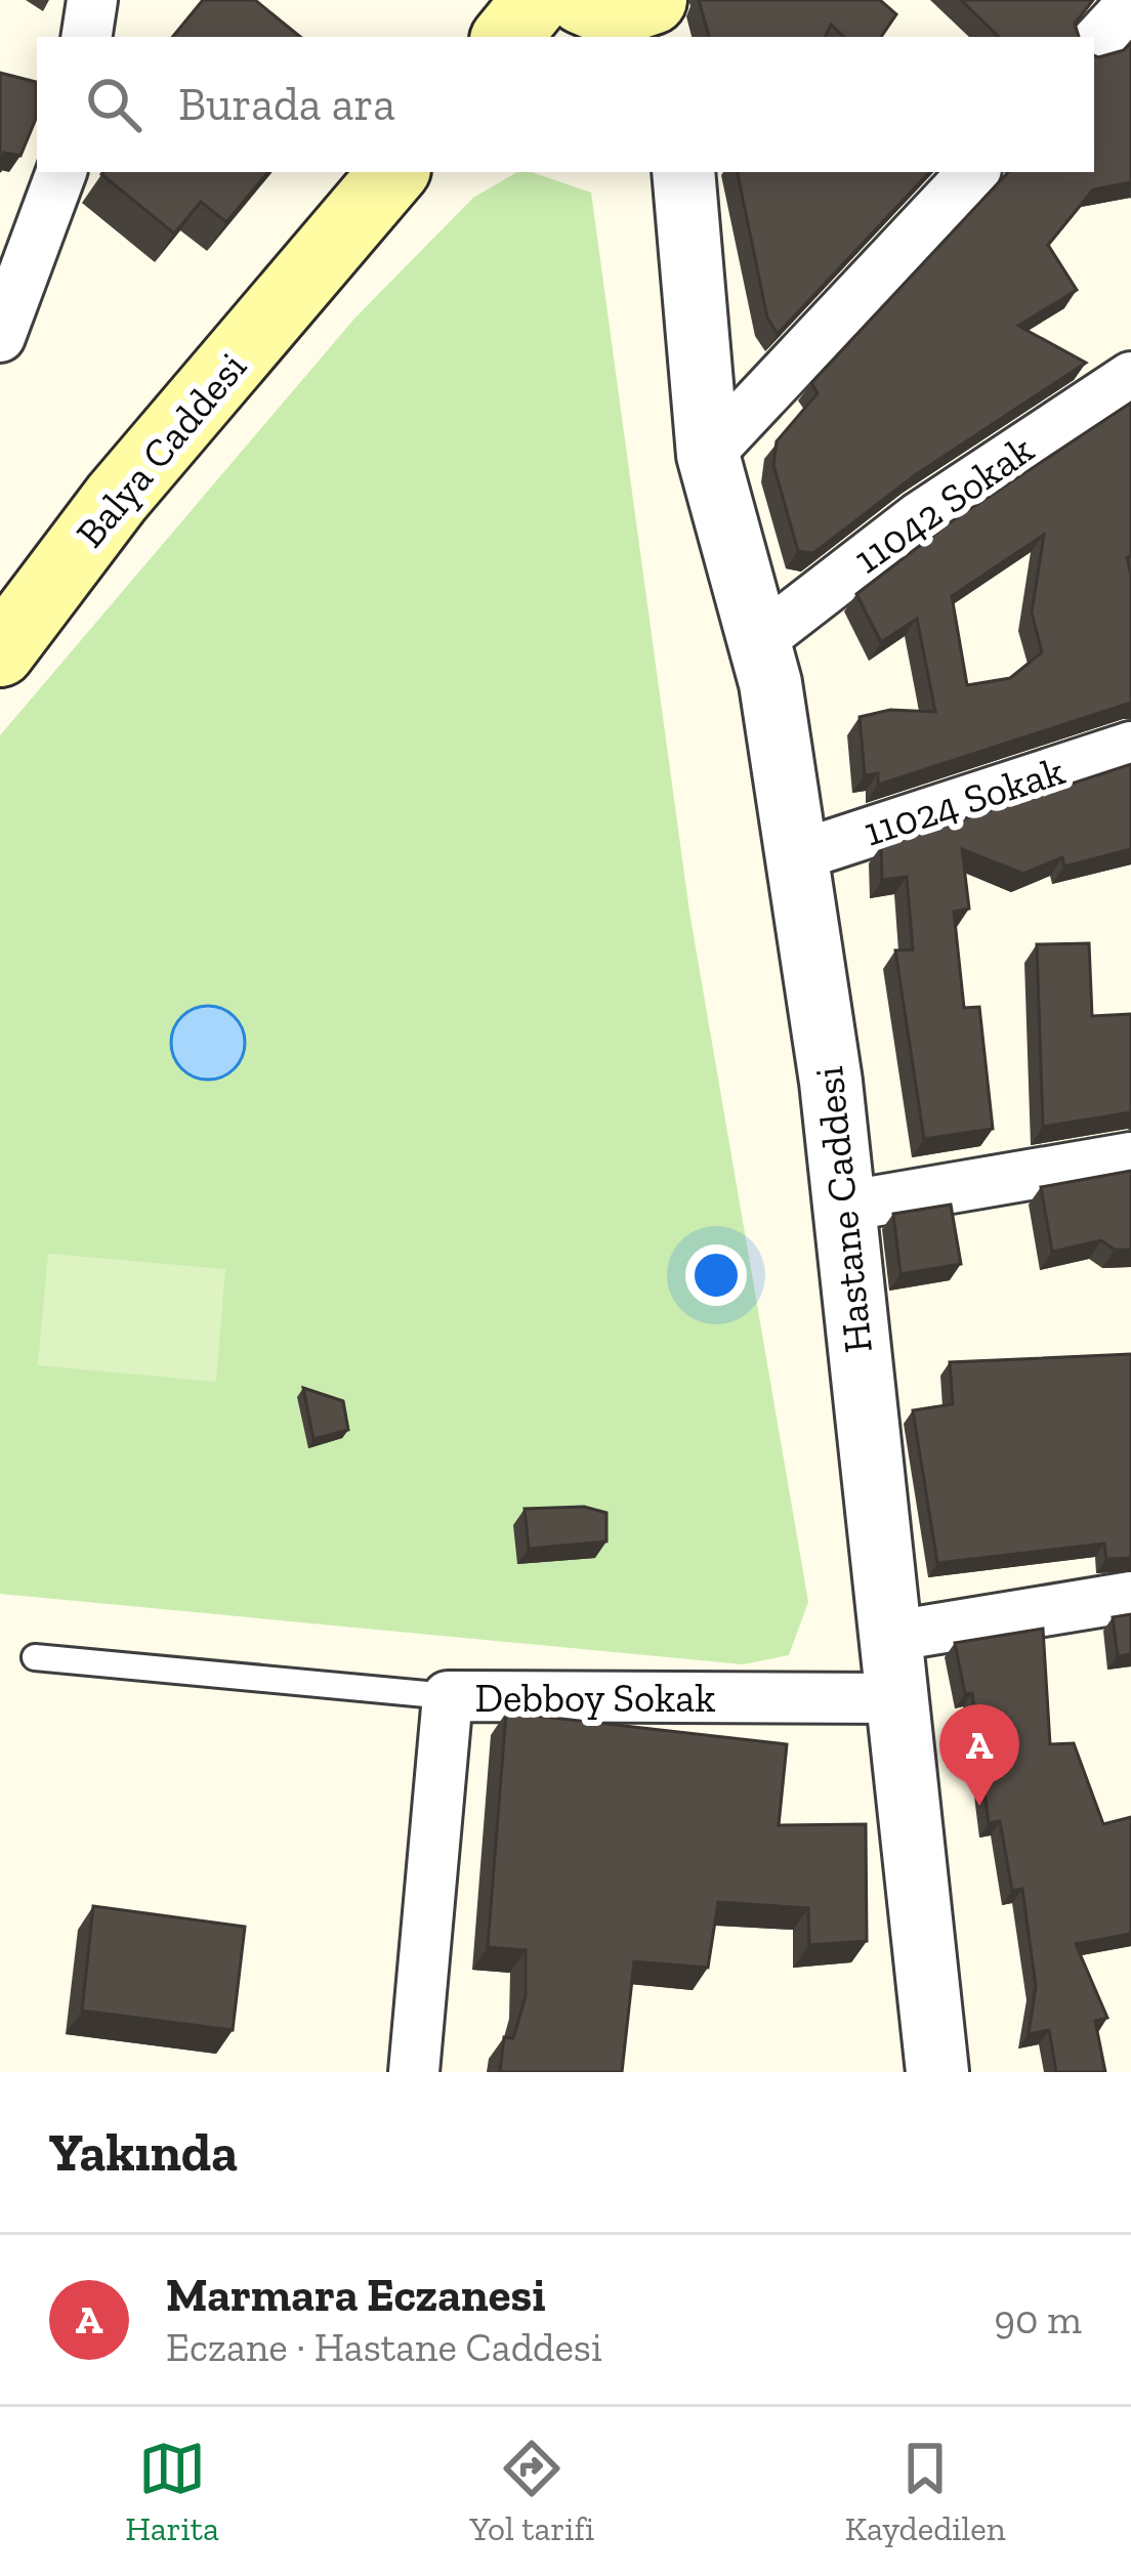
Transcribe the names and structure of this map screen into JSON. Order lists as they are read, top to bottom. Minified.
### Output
{"streets":{"main road":["Balya Caddesi"],"street":["11042 Sokak","11024 Sokak","Hastane Caddesi","Debboy Sokak"]},"crossings":[["11042 Sokak","Hastane Caddesi"],["11024 Sokak","Hastane Caddesi"],["Hastane Caddesi","Debboy Sokak"]],"page":{"search":"Burada ara","pins":"A","heading":"Yakında","list":[{"mark":"A","name":"Marmara Eczanesi","note":"Eczane · Hastane Caddesi","value":"90 m"}],"nav":["Harita","Yol tarifi","Kaydedilen"]}}
